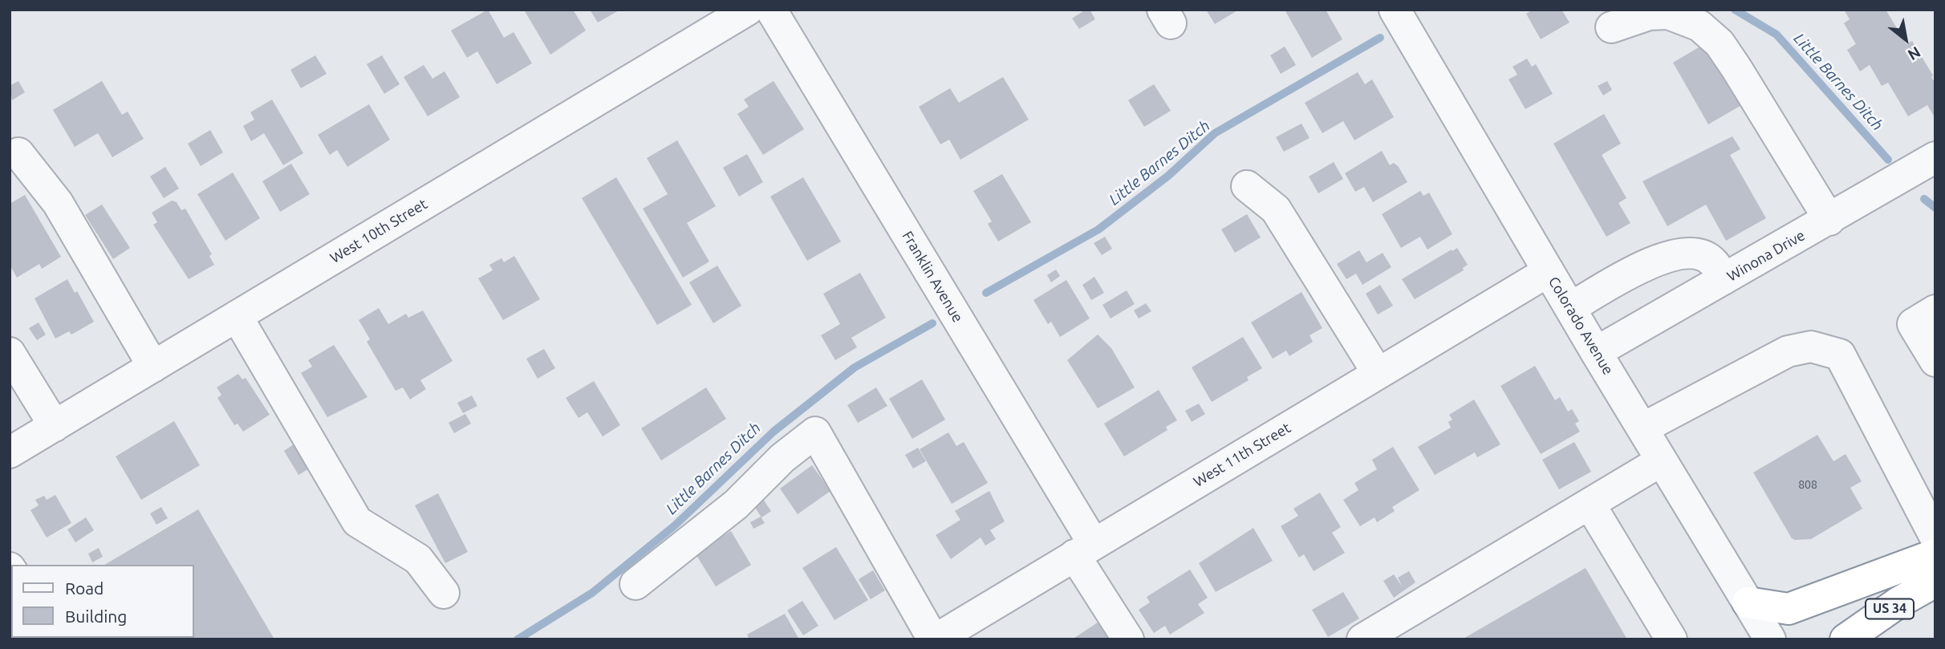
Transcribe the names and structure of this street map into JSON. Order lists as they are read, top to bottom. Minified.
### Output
{"streets":{"highway":["US 34"],"street":["West 10th Street","Winona Drive","Franklin Avenue","Colorado Avenue","West 11th Street"]},"crossings":[["Winona Drive","Colorado Avenue"],["Franklin Avenue","West 11th Street"],["Colorado Avenue","West 11th Street"]],"water":["Little Barnes Ditch"],"house_numbers":["808"],"legend":["Road","Building"],"north":"bottom right"}
